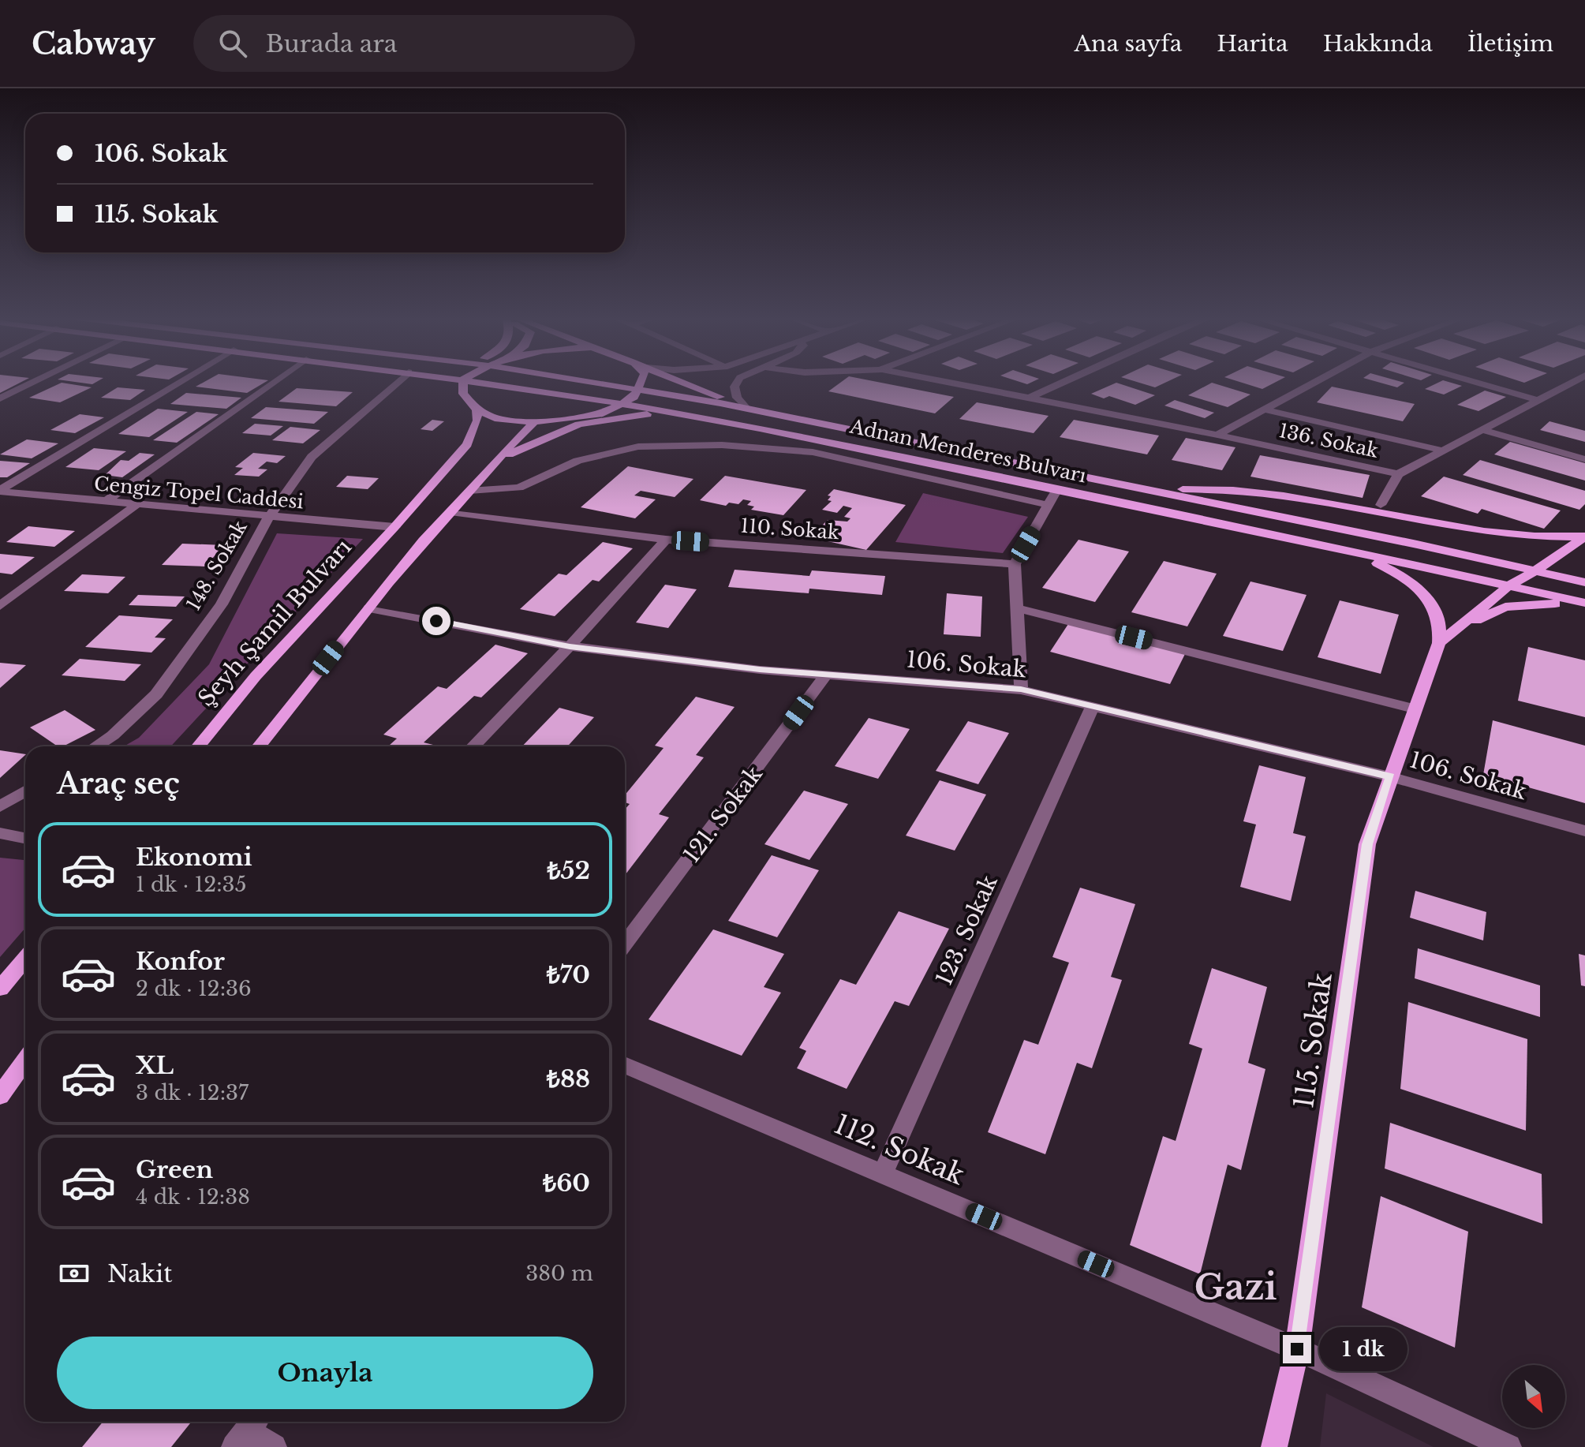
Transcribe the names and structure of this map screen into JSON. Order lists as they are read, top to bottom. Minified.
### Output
{"streets":{"main road":["Adnan Menderes Bulvarı","Şeyh Şamil Bulvarı","115. Sokak"],"street":["136. Sokak","Cengiz Topel Caddesi","110. Sokak","148. Sokak","106. Sokak","121. Sokak","123. Sokak","112. Sokak"]},"crossings":[["Cengiz Topel Caddesi","148. Sokak"],["Cengiz Topel Caddesi","Şeyh Şamil Bulvarı"],["106. Sokak","121. Sokak"],["106. Sokak","123. Sokak"],["106. Sokak","115. Sokak"],["123. Sokak","112. Sokak"],["115. Sokak","112. Sokak"]],"districts":["Gazi"],"north":"bottom right","page":{"header":"Cabway","search":"Burada ara","nav":["Ana sayfa","Harita","Hakkında","İletişim"],"banner":["106. Sokak","115. Sokak"],"heading":"Araç seç","list":[{"name":"Ekonomi","note":"1 dk · 12:35","value":"₺52"},{"name":"Konfor","note":"2 dk · 12:36","value":"₺70"},{"name":"XL","note":"3 dk · 12:37","value":"₺88"},{"name":"Green","note":"4 dk · 12:38","value":"₺60"}],"pay":["Nakit","380 m"],"buttons":"Onayla","bubble":"1 dk"}}
